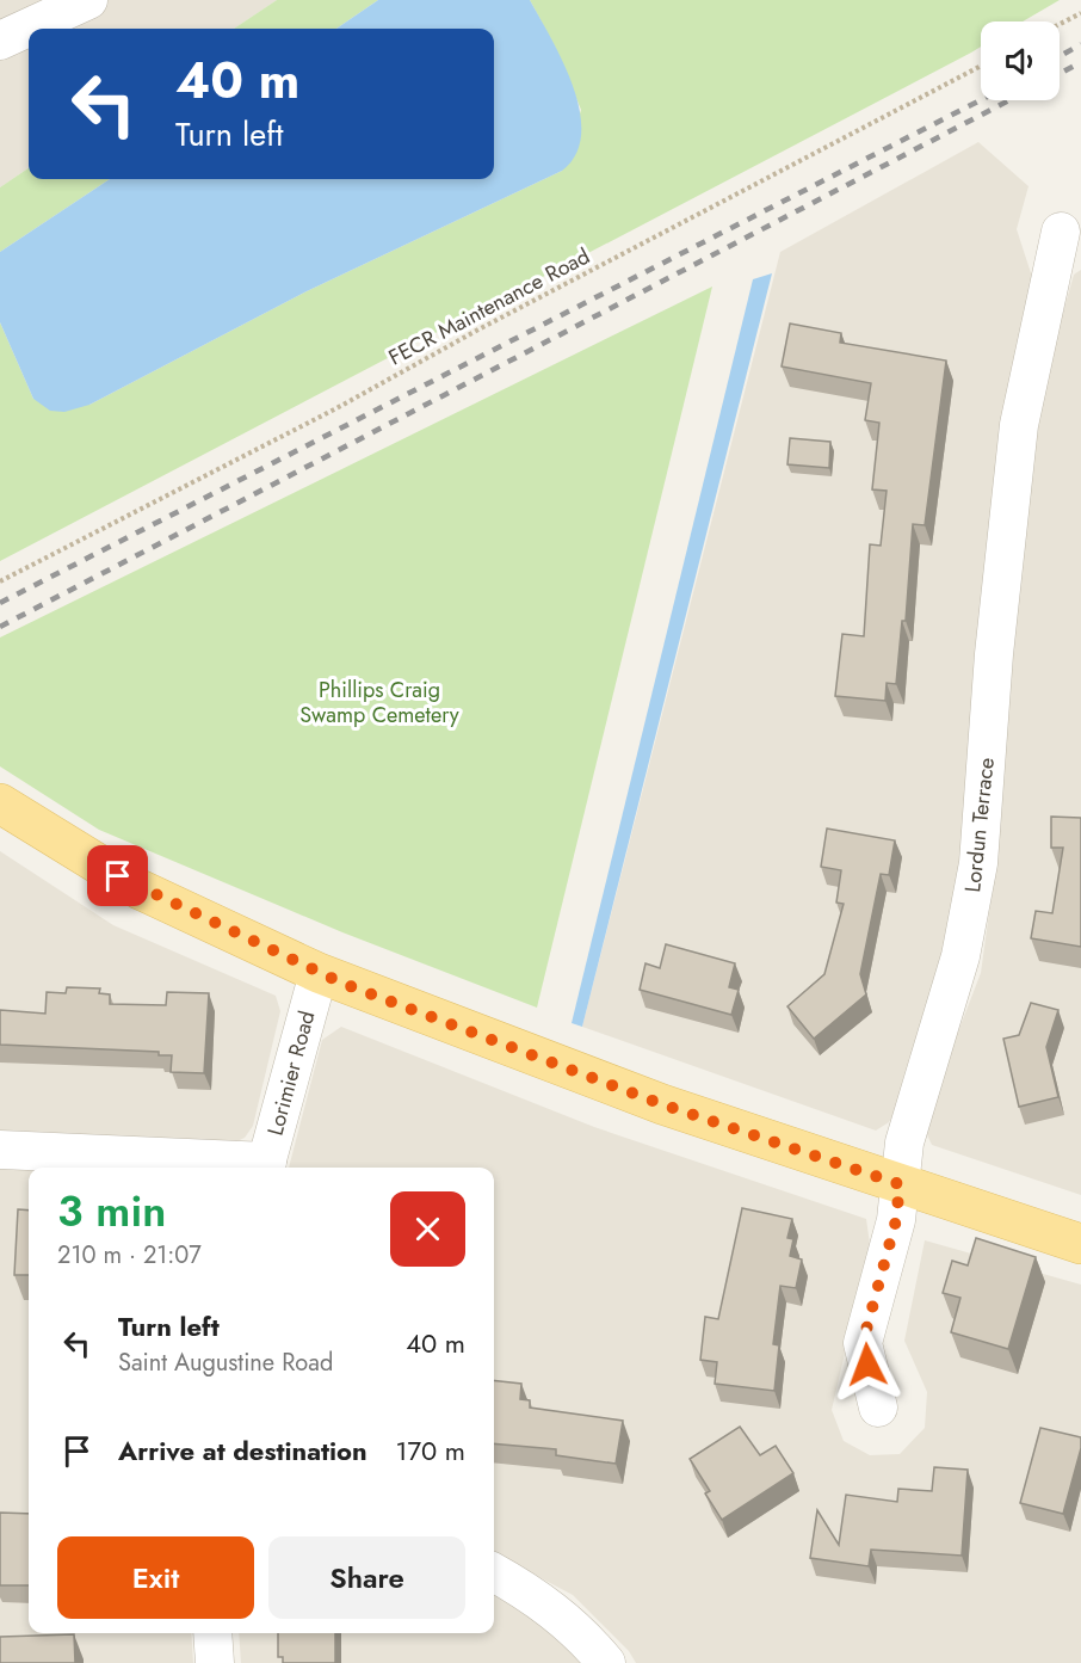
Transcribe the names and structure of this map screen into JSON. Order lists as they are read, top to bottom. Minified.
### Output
{"streets":{"street":["Lordun Terrace","Lorimier Road"],"path":["FECR Maintenance Road"]},"parks":["Phillips Craig Swamp Cemetery"],"page":{"turn":["40 m","Turn left"],"heading":["3 min","210 m · 21:07"],"list":[{"name":"Turn left","note":"Saint Augustine Road","value":"40 m"},{"name":"Arrive at destination","value":"170 m"}],"buttons":["Exit","Share"]}}
